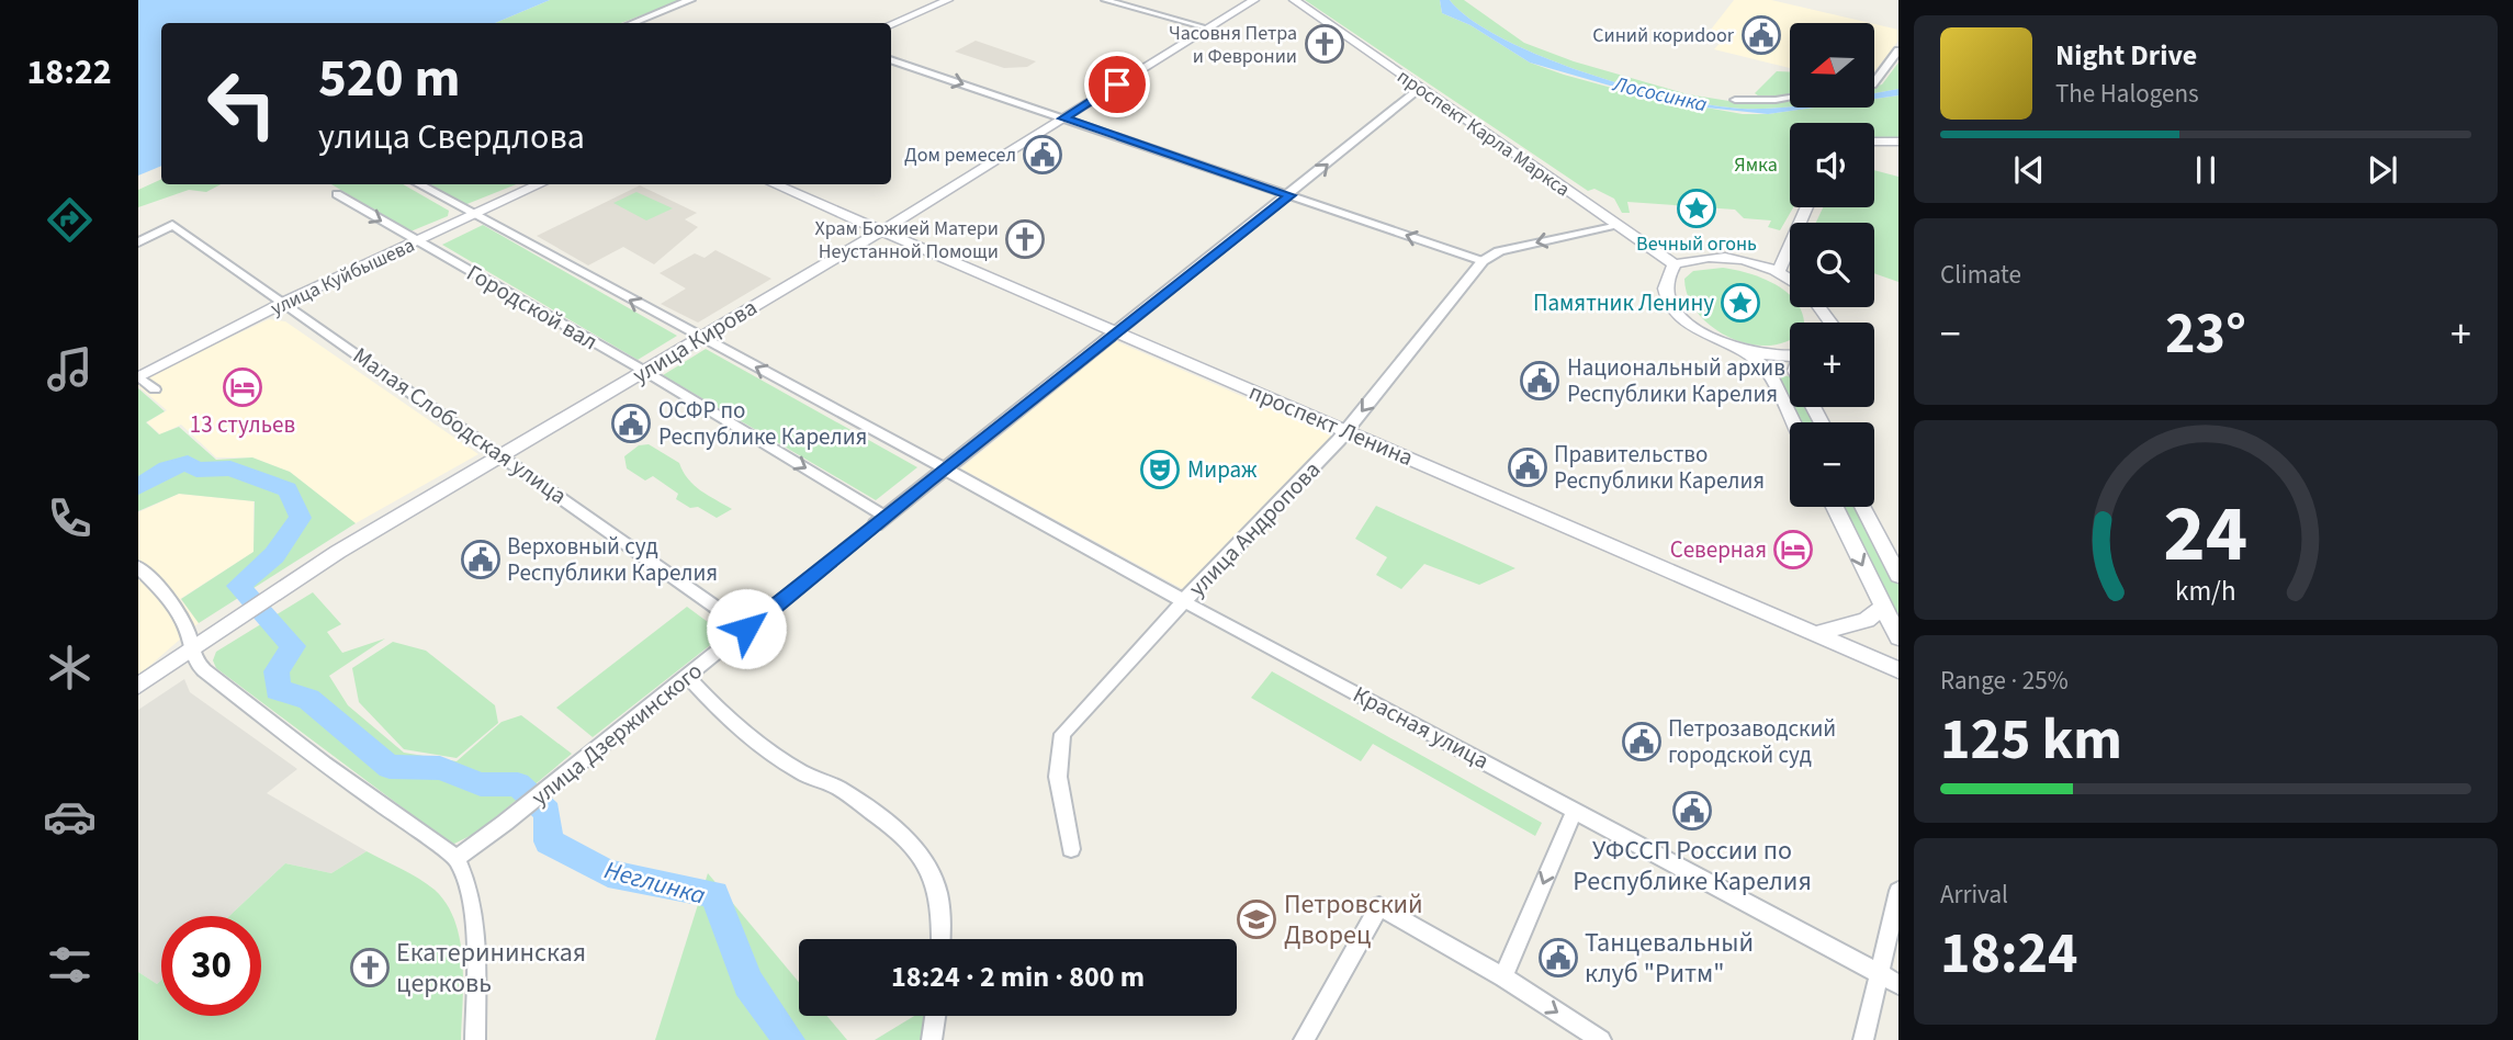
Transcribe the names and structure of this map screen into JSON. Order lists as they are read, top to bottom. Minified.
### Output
{"streets":{"main road":["проспект Карла Маркса","улица Куйбышева","улица Кирова","проспект Ленина"],"street":["Городской вал","Малая Слободская улица","улица Андропова","Красная улица","улица Дзержинского"]},"crossings":[["проспект Карла Маркса","улица Андропова"],["проспект Карла Маркса","улица Дзержинского"],["улица Куйбышева","Городской вал"],["улица Куйбышева","Малая Слободская улица"],["Городской вал","улица Кирова"],["Городской вал","улица Дзержинского"],["улица Кирова","проспект Ленина"],["улица Кирова","Малая Слободская улица"],["проспект Ленина","улица Андропова"],["проспект Ленина","улица Дзержинского"],["Малая Слободская улица","улица Дзержинского"],["улица Андропова","Красная улица"],["Красная улица","улица Дзержинского"]],"one_way":["улица Андропова"],"water":["Лососинка","Неглинка"],"parks":["Ямка"],"places":{"public building":["Синий кориdoor","Дом ремесел","Национальный архив Республики Карелия","ОСФР по Республике Карелия","Правительство Республики Карелия","Верховный суд Республики Карелия","Петрозаводский городской суд","УФССП России по Республике Карелия","Танцевальный клуб \"Ритм\""],"church":["Часовня Петра и Февронии","Храм Божией Матери Неустанной Помощи","Екатерининская церковь"],"place":["Вечный огонь","Памятник Ленину"],"hotel":["13 стульев","Северная"],"theatre":["Мираж"],"school or university":["Петровский Дворец"]},"north":"left","page":{"tabs":"18:22","map_buttons":["+","−"],"turn":["520 m","улица Свердлова"],"song":["Night Drive","The Halogens"],"tile":["Climate",["Range · 25%","125 km"],["Arrival","18:24"]],"heat":["−","23°","+"],"limit":"30","trip":"18:24 · 2 min · 800 m","gauge":["24","km/h"]}}
